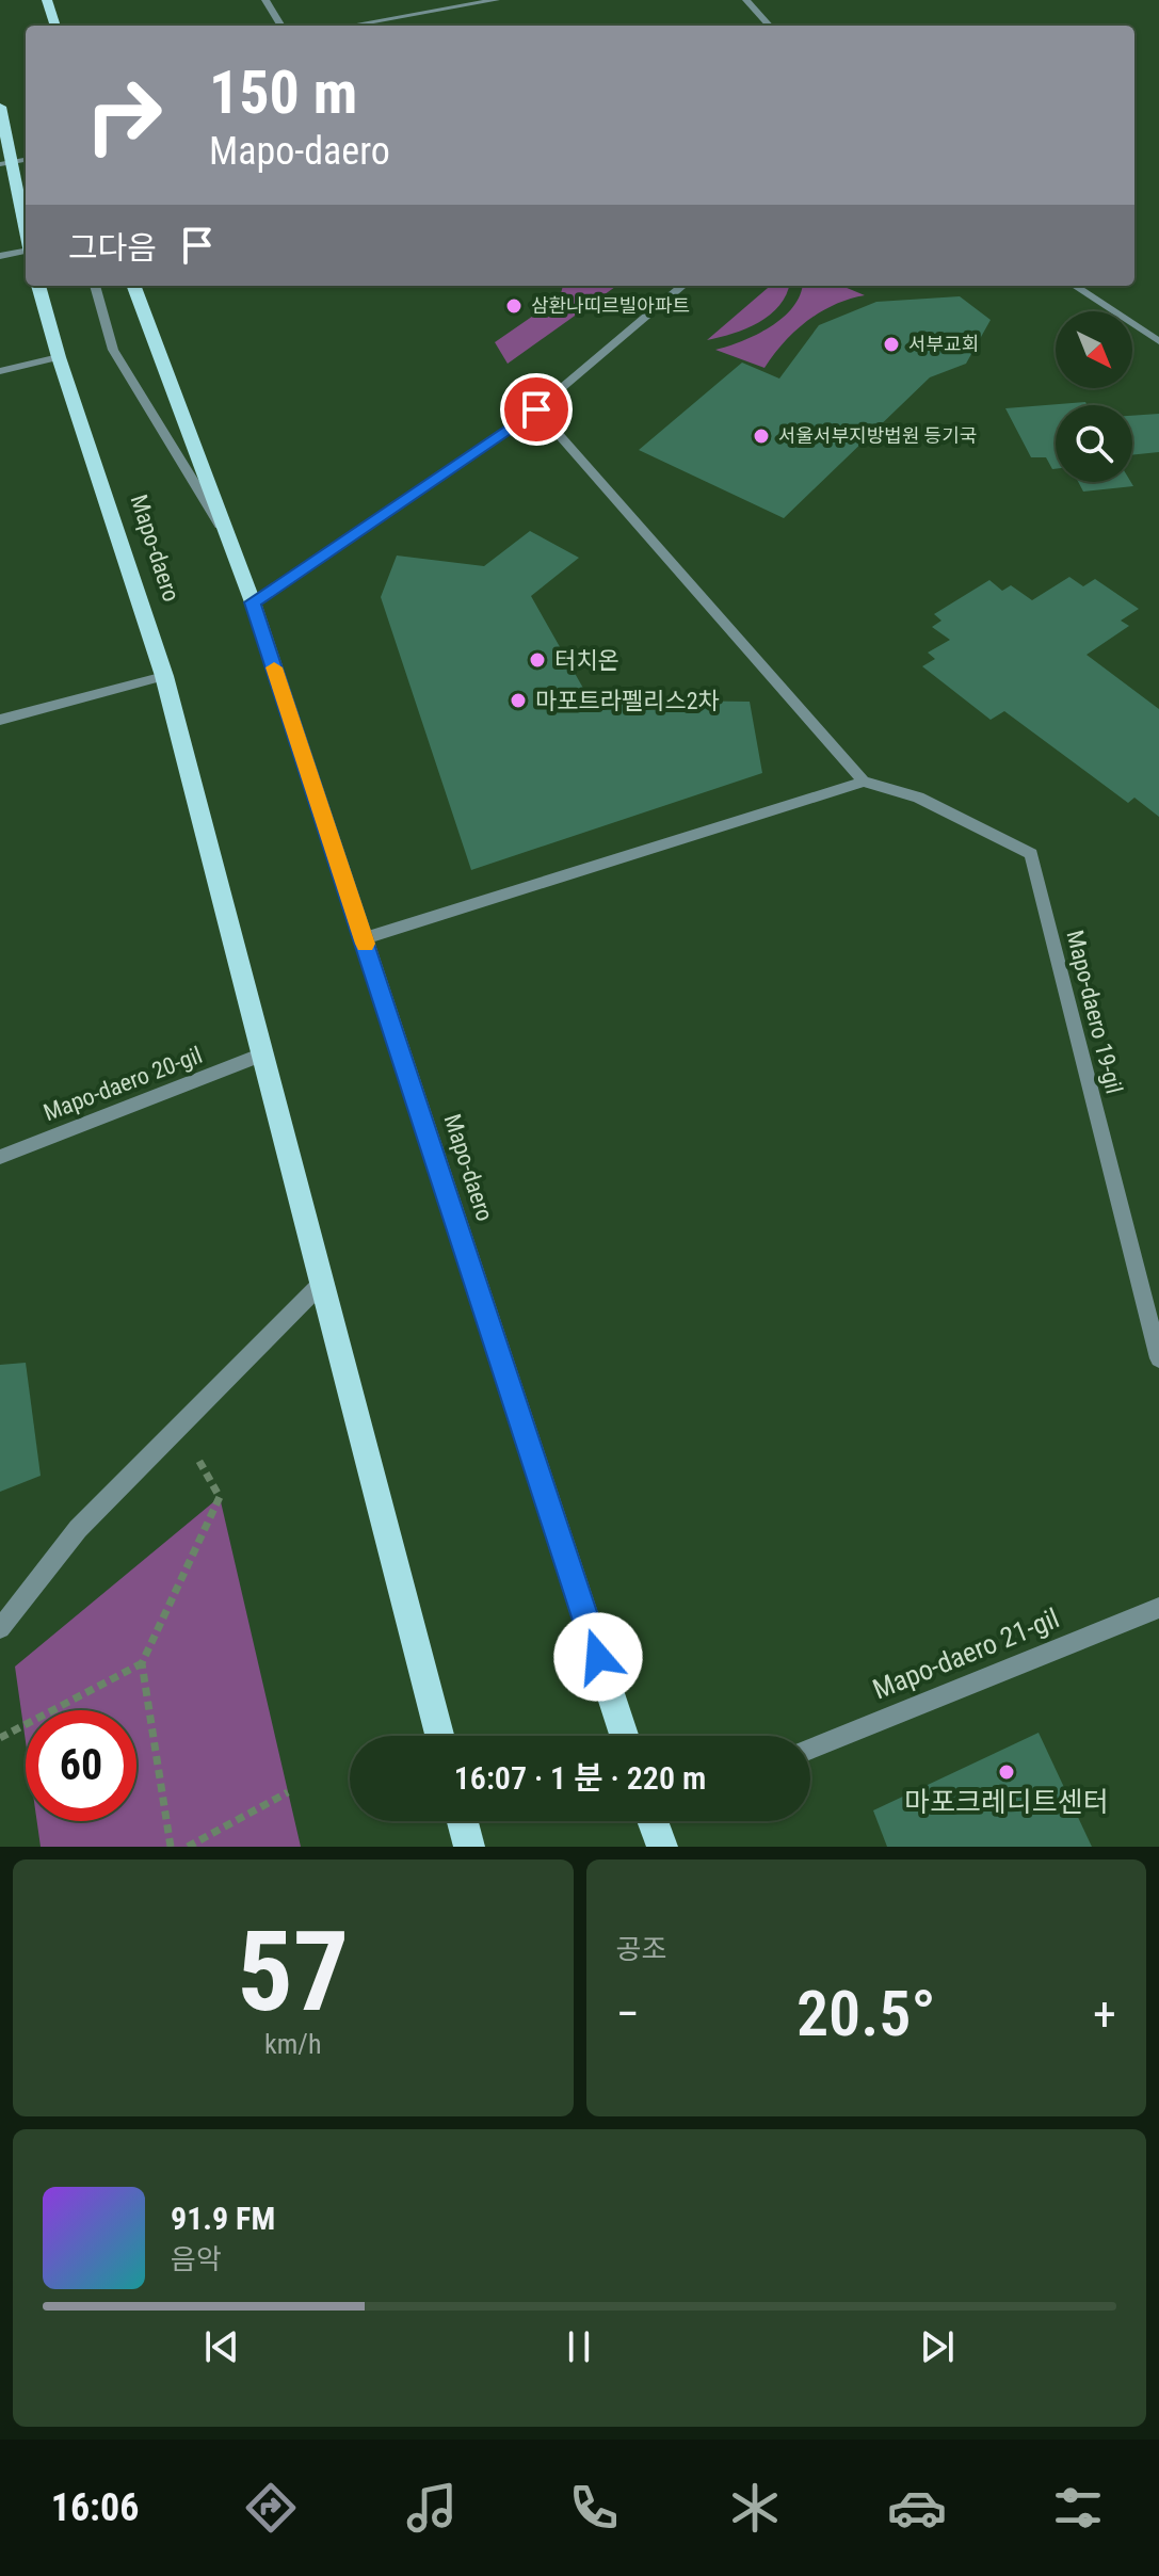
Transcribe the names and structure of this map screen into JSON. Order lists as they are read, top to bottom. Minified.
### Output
{"streets":{"main road":["Mapo-daero"],"street":["Mapo-daero 19-gil","Mapo-daero 20-gil","Mapo-daero 21-gil"]},"crossings":[["Mapo-daero","Mapo-daero 20-gil"]],"places":["삼환나띠르빌아파트","서부교회","서울서부지방법원 등기국","터치온","마포트라펠리스2차","마포크레디트센터"],"north":"bottom right","page":{"turn":["150 m","Mapo-daero"],"then":"그다음","limit":"60","trip":"16:07 · 1 분 · 220 m","tile":[["57","km/h"],"공조"],"heat":["−","20.5°","+"],"song":["91.9 FM","음악"],"tabs":"16:06"}}
